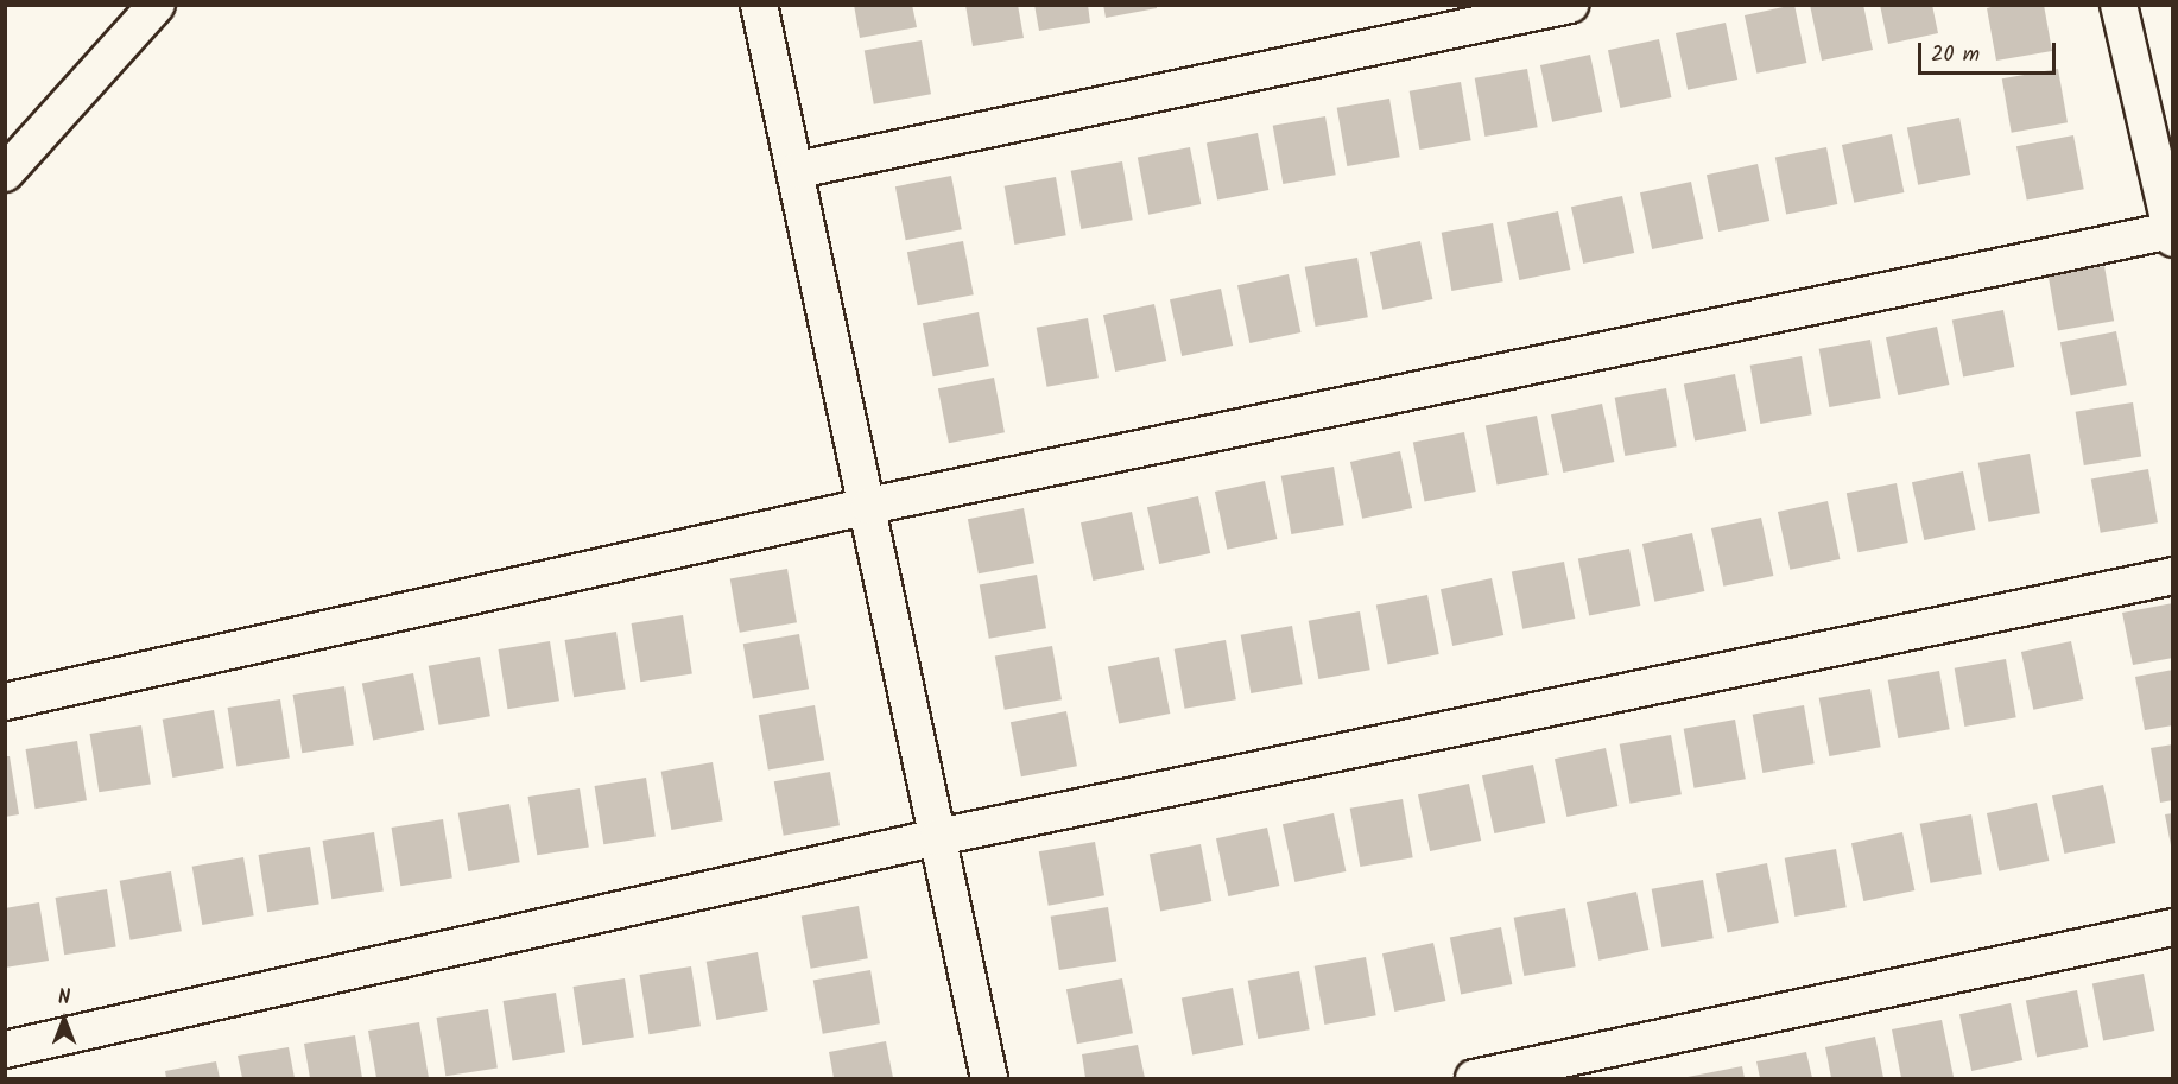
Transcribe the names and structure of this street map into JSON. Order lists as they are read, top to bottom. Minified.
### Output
{"scale_bar":"20 m","north":"top"}
